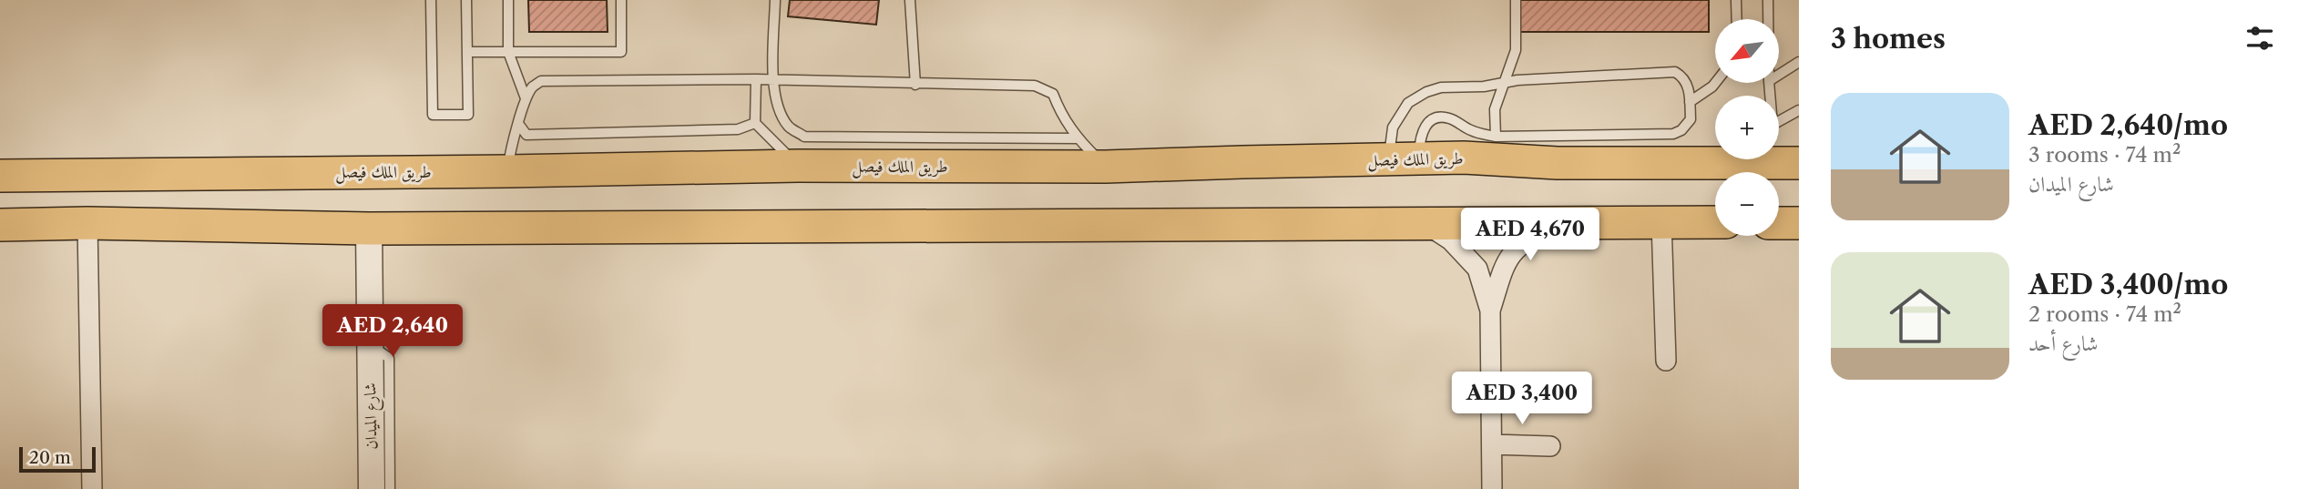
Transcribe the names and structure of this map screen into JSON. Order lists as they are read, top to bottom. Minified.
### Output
{"streets":{"main road":["طريق الملك فيصل"],"street":["شارع الميدان"]},"scale_bar":"20 m","north":"bottom left","page":{"heading":"3 homes","map_buttons":["+","−"],"list":[{"name":"AED 2,640/mo","note":"3 rooms · 74 m² · شارع الميدان"},{"name":"AED 3,400/mo","note":"2 rooms · 74 m² · شارع أحد"}],"price":["AED 4,670","AED 2,640","AED 3,400"],"scale":"20 m"}}
